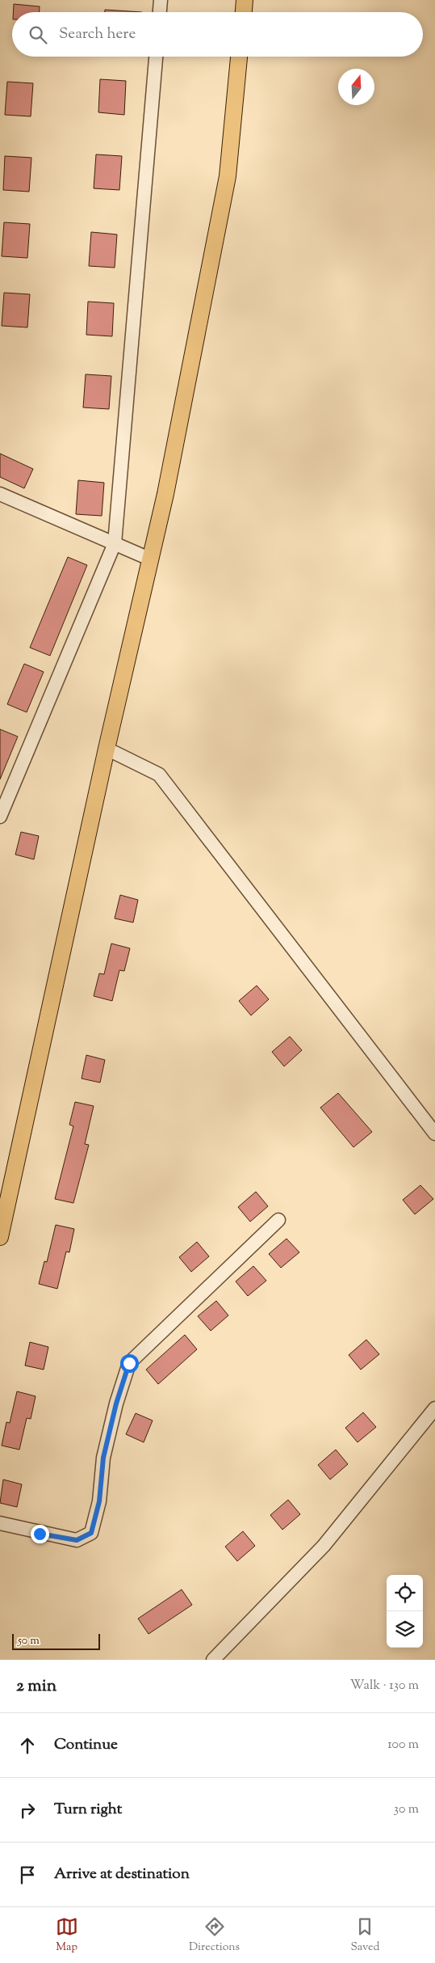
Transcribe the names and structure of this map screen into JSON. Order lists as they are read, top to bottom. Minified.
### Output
{"scale_bar":"50 m","north":"top","page":{"search":"Search here","scale":"50 m","heading":["2 min","Walk · 130 m"],"list":[["Continue","100 m"],["Turn right","30 m"],"Arrive at destination"],"nav":["Map","Directions","Saved"]}}
